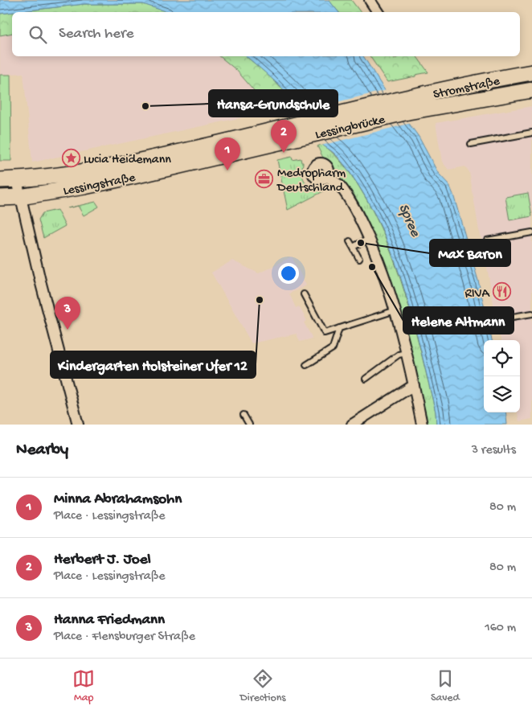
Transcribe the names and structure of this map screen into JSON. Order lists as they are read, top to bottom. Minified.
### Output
{"streets":{"main road":["Stromstraße","Lessingbrücke","Lessingstraße"]},"crossings":[["Stromstraße","Lessingbrücke"],["Lessingbrücke","Lessingstraße"]],"water":["Spree"],"places":{"other":["Hansa-Grundschule","Max Baron","Helene Altmann","Kindergarten Holsteiner Ufer 12"],"place":["Lucia Heidemann"],"office":["Medropharm Deutschland"],"restaurant":["RIVA"]},"page":{"search":"Search here","pins":["2","1","3"],"heading":["Nearby","3 results"],"list":[{"mark":"1","name":"Minna Abrahamsohn","note":"Place · Lessingstraße","value":"80 m"},{"mark":"2","name":"Herbert J. Joel","note":"Place · Lessingstraße","value":"80 m"},{"mark":"3","name":"Hanna Friedmann","note":"Place · Flensburger Straße","value":"160 m"}],"nav":["Map","Directions","Saved"]}}
